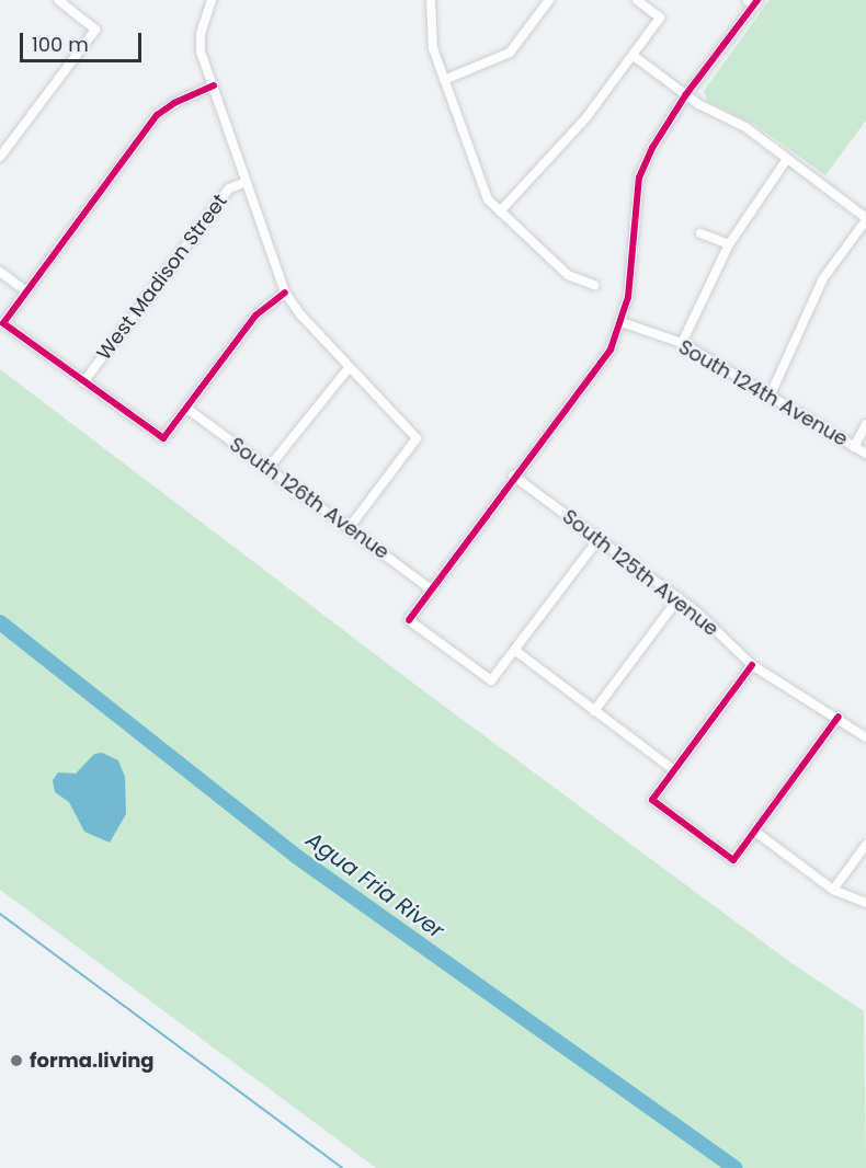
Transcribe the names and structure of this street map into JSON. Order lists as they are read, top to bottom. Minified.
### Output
{"streets":{"street":["West Madison Street","South 124th Avenue","South 126th Avenue","South 125th Avenue"]},"water":["Agua Fria River"],"places":["forma.living"],"scale_bar":"100 m"}
